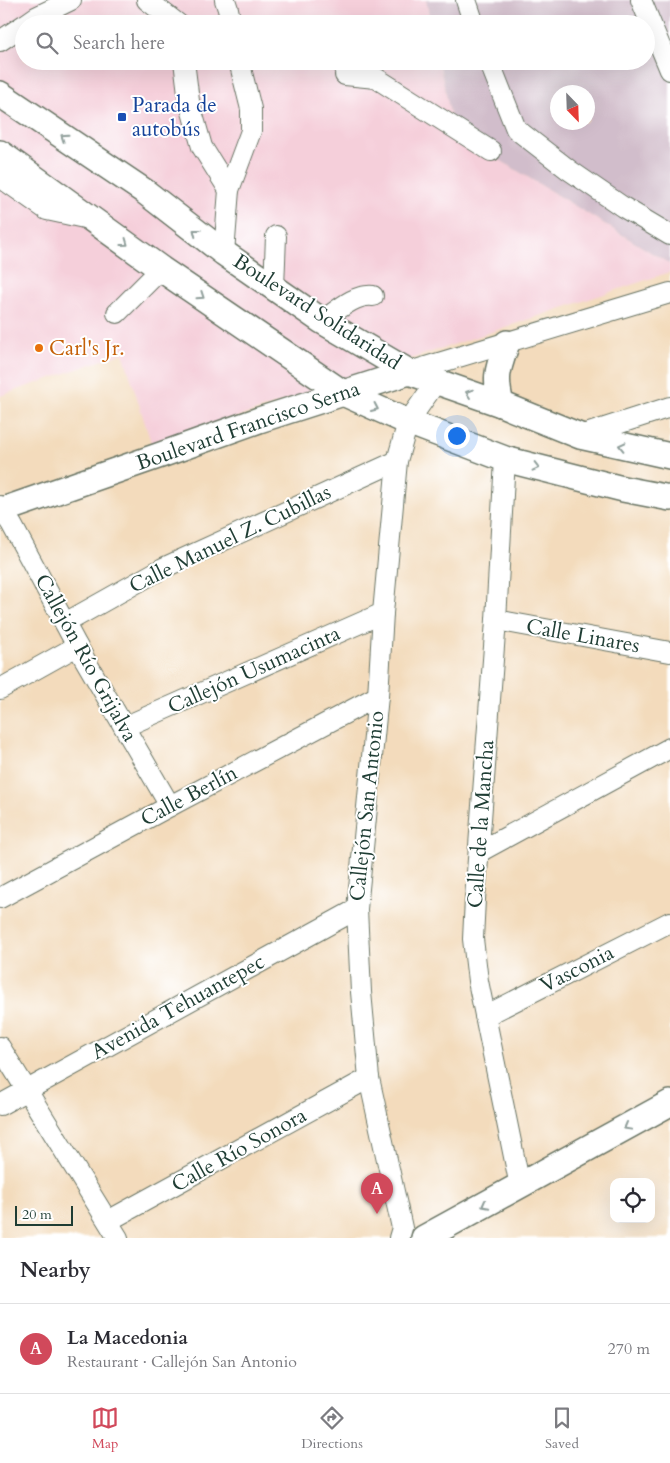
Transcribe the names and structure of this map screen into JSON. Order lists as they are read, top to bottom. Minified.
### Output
{"streets":{"main road":["Boulevard Solidaridad","Boulevard Francisco Serna"],"street":["Calle Manuel Z. Cubillas","Calle Linares","Callejón Río Grijalva","Callejón Usumacinta","Calle Berlín","Callejón San Antonio","Calle de la Mancha","Vasconia","Avenida Tehuantepec","Calle Río Sonora"]},"crossings":[["Boulevard Solidaridad","Boulevard Francisco Serna"],["Boulevard Solidaridad","Callejón San Antonio"],["Boulevard Francisco Serna","Callejón Río Grijalva"],["Calle Manuel Z. Cubillas","Callejón Río Grijalva"],["Calle Manuel Z. Cubillas","Callejón San Antonio"],["Calle Linares","Calle de la Mancha"],["Callejón Río Grijalva","Callejón Usumacinta"],["Callejón Río Grijalva","Calle Berlín"],["Callejón Usumacinta","Callejón San Antonio"],["Calle Berlín","Callejón San Antonio"],["Callejón San Antonio","Avenida Tehuantepec"],["Callejón San Antonio","Calle Río Sonora"],["Calle de la Mancha","Vasconia"]],"places":{"transit":["Parada de autobús"],"other":["Carl's Jr."]},"scale_bar":"20 m","north":"bottom right","page":{"search":"Search here","pins":"A","scale":"20 m","heading":"Nearby","list":[{"mark":"A","name":"La Macedonia","note":"Restaurant · Callejón San Antonio","value":"270 m"}],"nav":["Map","Directions","Saved"]}}
